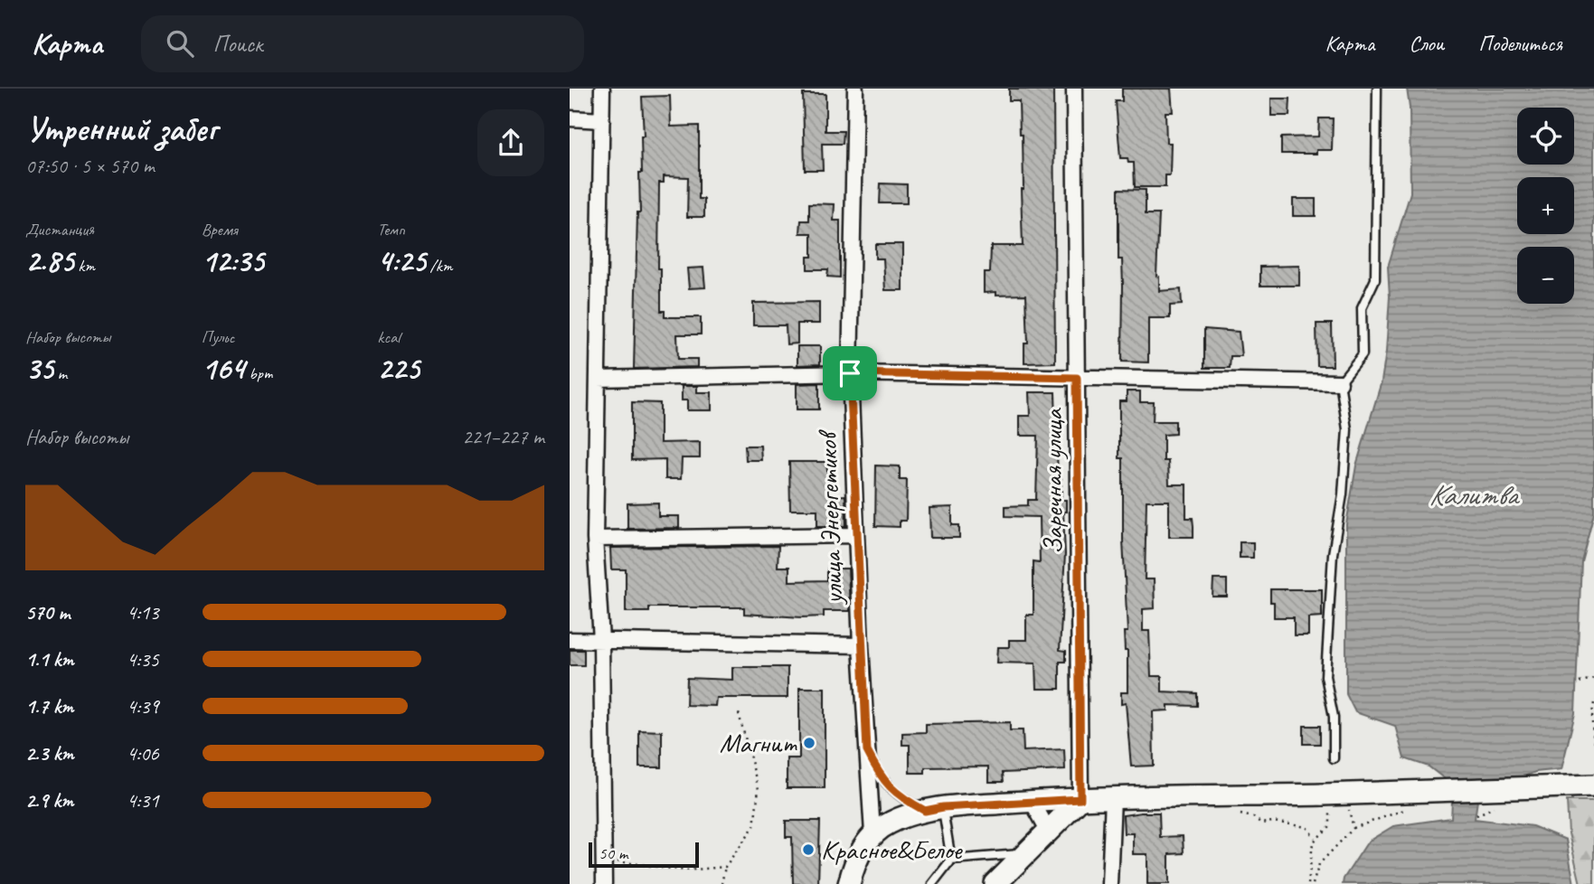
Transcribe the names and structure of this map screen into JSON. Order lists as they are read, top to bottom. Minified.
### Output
{"streets":{"street":["Заречная улица","улица Энергетиков"]},"water":["Калитва"],"places":["Магнит","Красное&Белое"],"scale_bar":"50 m","page":{"header":"Карта","search":"Поиск","nav":["Карта","Слои","Поделиться"],"heading":["Утренний забег","07:50 · 5 × 570 m"],"map_buttons":["+","−"],"stats":[["Дистанция","2.85 km"],["Время","12:35"],["Темп","4:25 /km"],["Набор высоты","35 m"],["Пульс","164 bpm"],["kcal","225"]],"chart":["Набор высоты","221–227 m"],"list":[{"name":"570 m","note":"4:13"},{"name":"1.1 km","note":"4:35"},{"name":"1.7 km","note":"4:39"},{"name":"2.3 km","note":"4:06"},{"name":"2.9 km","note":"4:31"}],"scale":"50 m"}}
